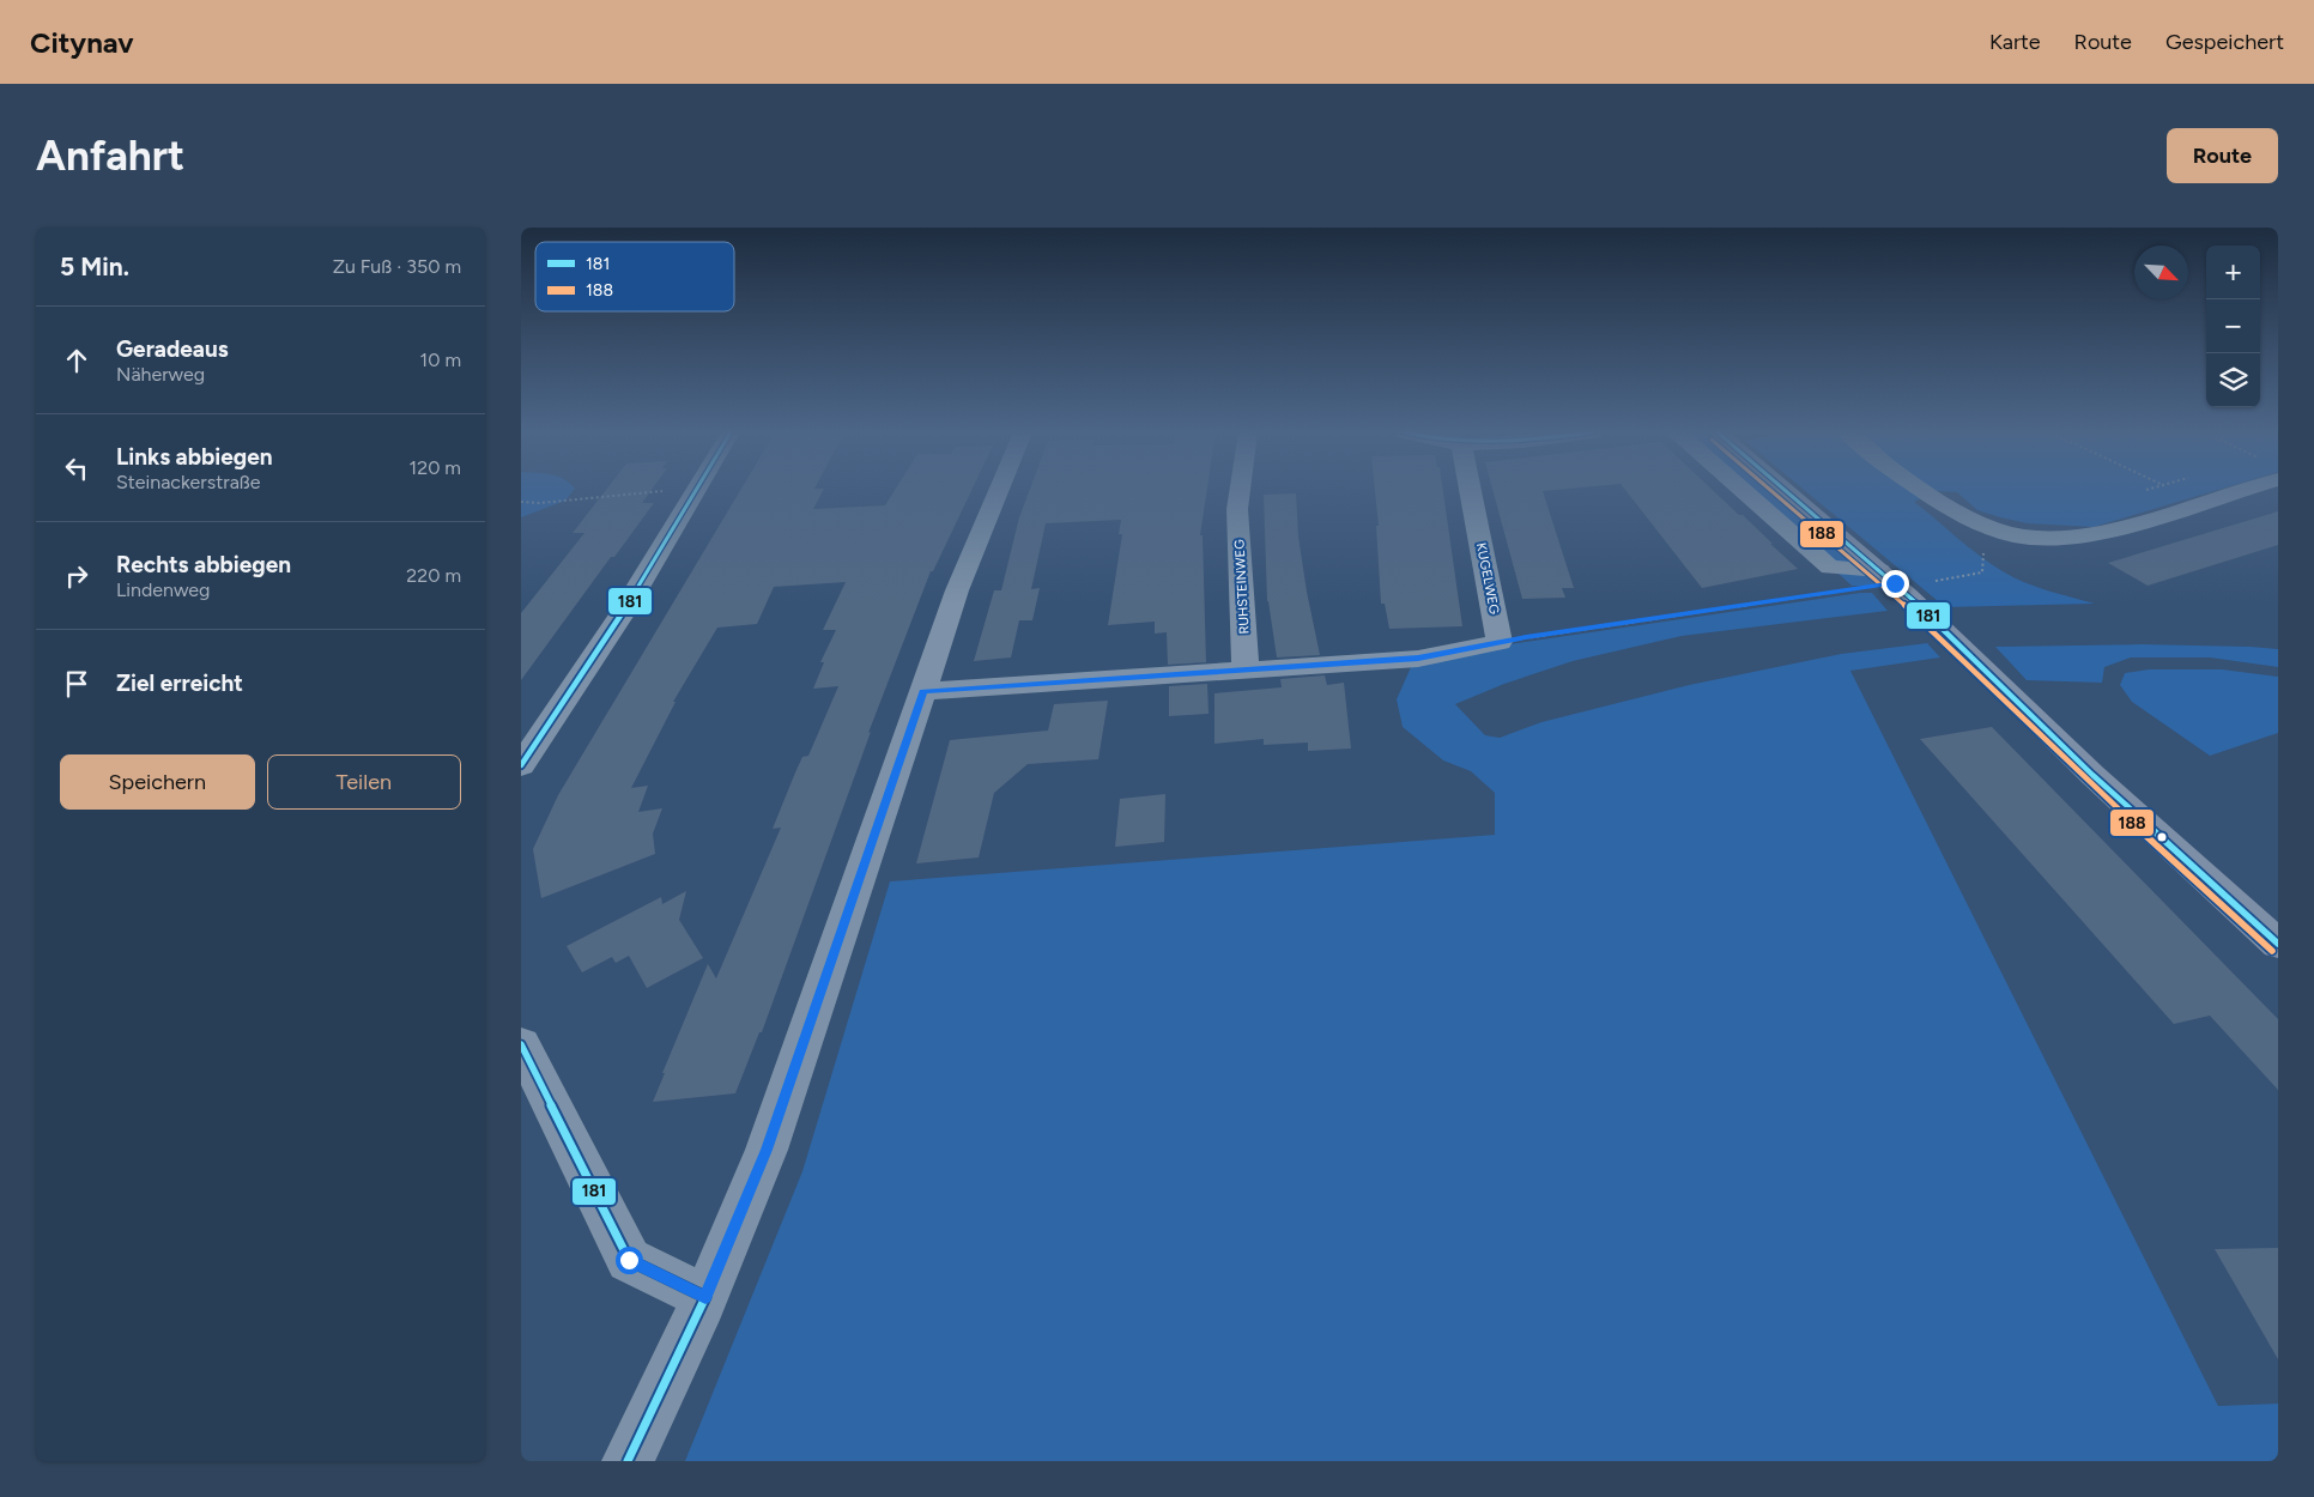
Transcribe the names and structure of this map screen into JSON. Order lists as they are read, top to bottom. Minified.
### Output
{"streets":{"street":["KUGELWEG","RUHSTEINWEG"]},"lines":["transit line 181","transit line 188"],"legend":["181","188"],"north":"bottom right","page":{"header":"Citynav","nav":["Karte","Route","Gespeichert"],"buttons":["Route",["Speichern","Teilen"]],"title":"Anfahrt","heading":["5 Min.","Zu Fuß · 350 m"],"map_buttons":["+","−"],"list":[["Geradeaus","Näherweg","10 m"],["Links abbiegen","Steinackerstraße","120 m"],["Rechts abbiegen","Lindenweg","220 m"],"Ziel erreicht"]}}
